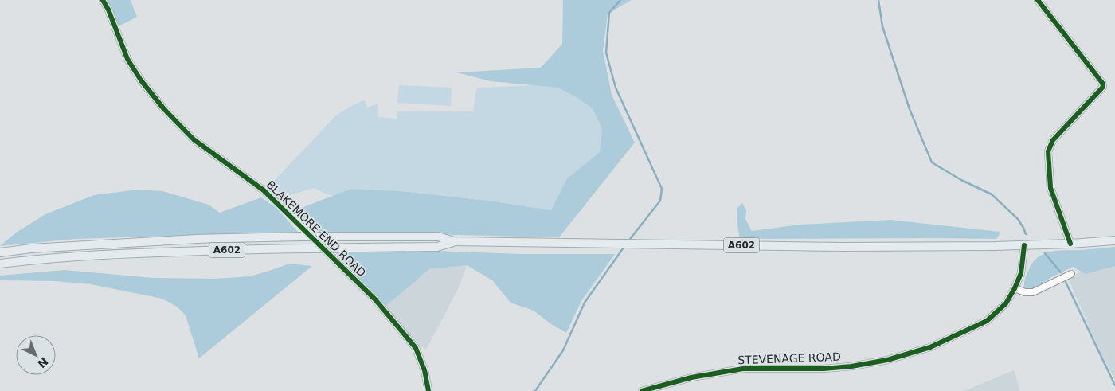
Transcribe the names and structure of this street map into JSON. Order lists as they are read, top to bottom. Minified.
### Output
{"streets":{"main road":["A602"],"street":["BLAKEMORE END ROAD","STEVENAGE ROAD"]},"crossings":[["A602","STEVENAGE ROAD"]],"north":"bottom right"}
